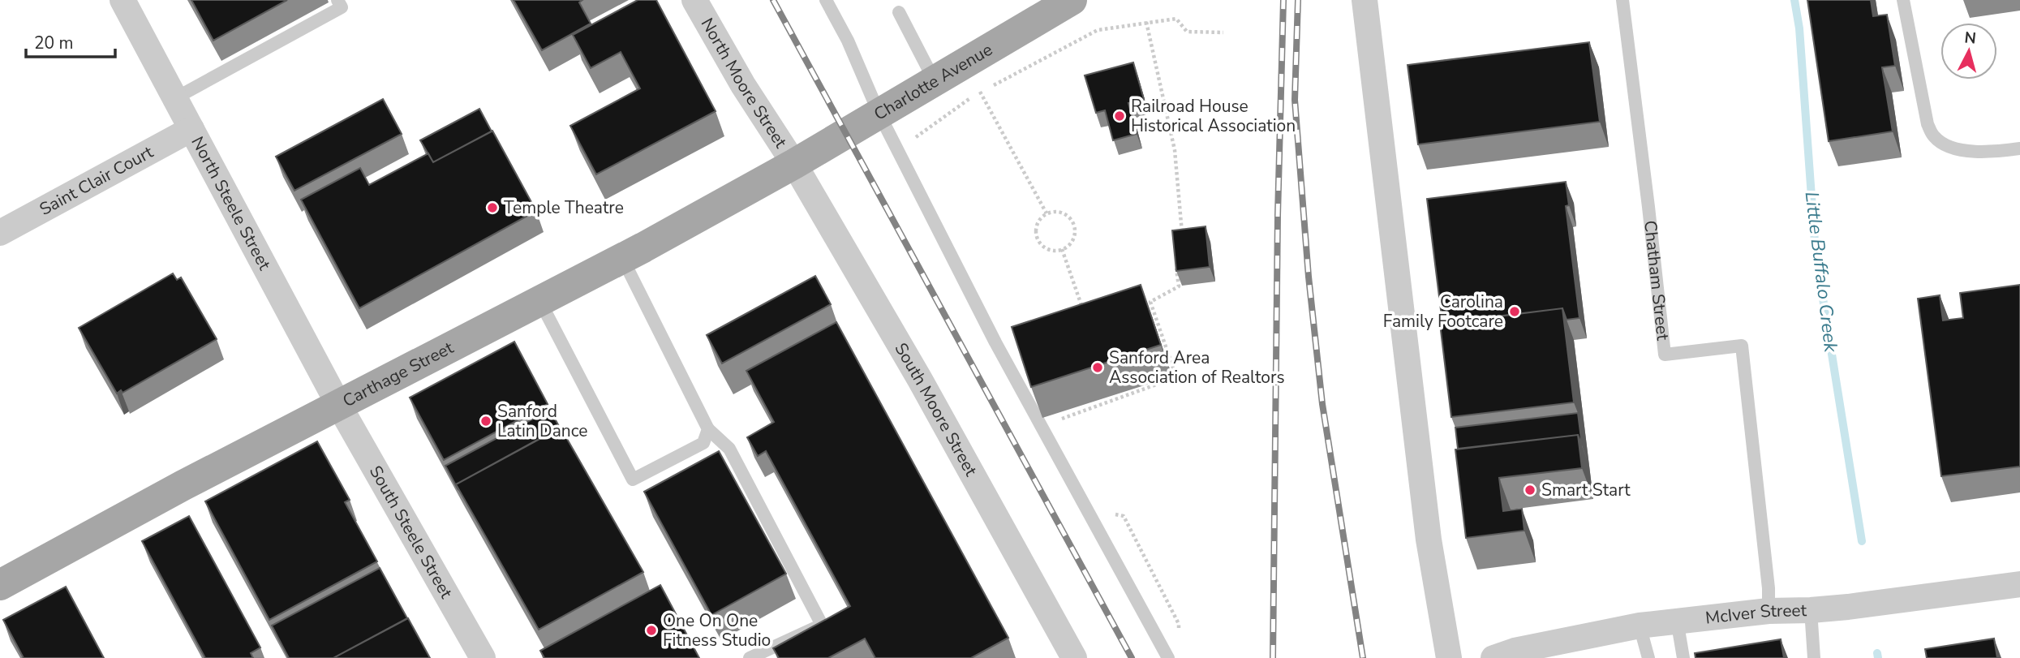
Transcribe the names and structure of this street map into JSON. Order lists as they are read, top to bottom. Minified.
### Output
{"streets":{"main road":["Charlotte Avenue","Carthage Street"],"street":["North Moore Street","Saint Clair Court","North Steele Street","South Moore Street","South Steele Street","McIver Street"],"lane":["Chatham Street"]},"crossings":[["North Moore Street","Charlotte Avenue"],["North Moore Street","Carthage Street"],["North Moore Street","South Moore Street"],["Charlotte Avenue","Carthage Street"],["Charlotte Avenue","South Moore Street"],["Saint Clair Court","North Steele Street"],["North Steele Street","Carthage Street"],["North Steele Street","South Steele Street"],["Chatham Street","McIver Street"],["Carthage Street","South Moore Street"],["Carthage Street","South Steele Street"]],"water":["Little Buffalo Creek"],"places":["Railroad House Historical Association","Temple Theatre","Carolina Family Footcare","Sanford Area Association of Realtors","Sanford Latin Dance","Smart Start","One On One Fitness Studio"],"scale_bar":"20 m","north":"top"}
